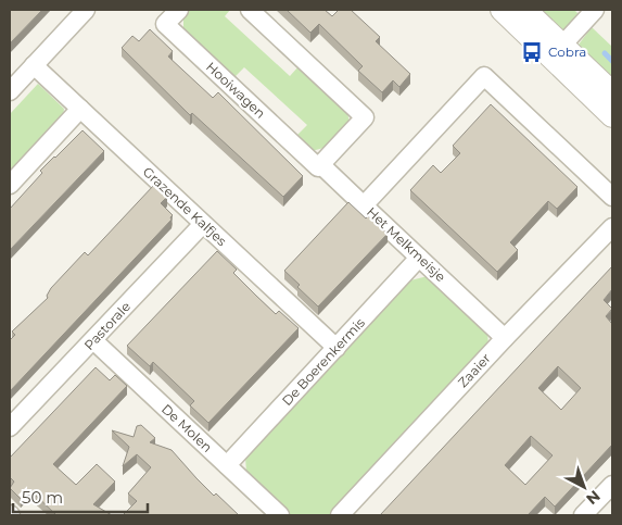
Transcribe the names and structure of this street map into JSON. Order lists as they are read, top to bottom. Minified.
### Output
{"streets":{"street":["Hooiwagen","Grazende Kalfjes","Het Melkmeisje","Pastorale","De Boerenkermis","Zaaier","De Molen"]},"crossings":[["Hooiwagen","Het Melkmeisje"],["Grazende Kalfjes","Pastorale"],["Grazende Kalfjes","De Boerenkermis"],["Het Melkmeisje","De Boerenkermis"],["Het Melkmeisje","Zaaier"],["Pastorale","De Molen"],["De Boerenkermis","De Molen"]],"places":{"bus stop":["Cobra"]},"scale_bar":"50 m","north":"bottom right"}
